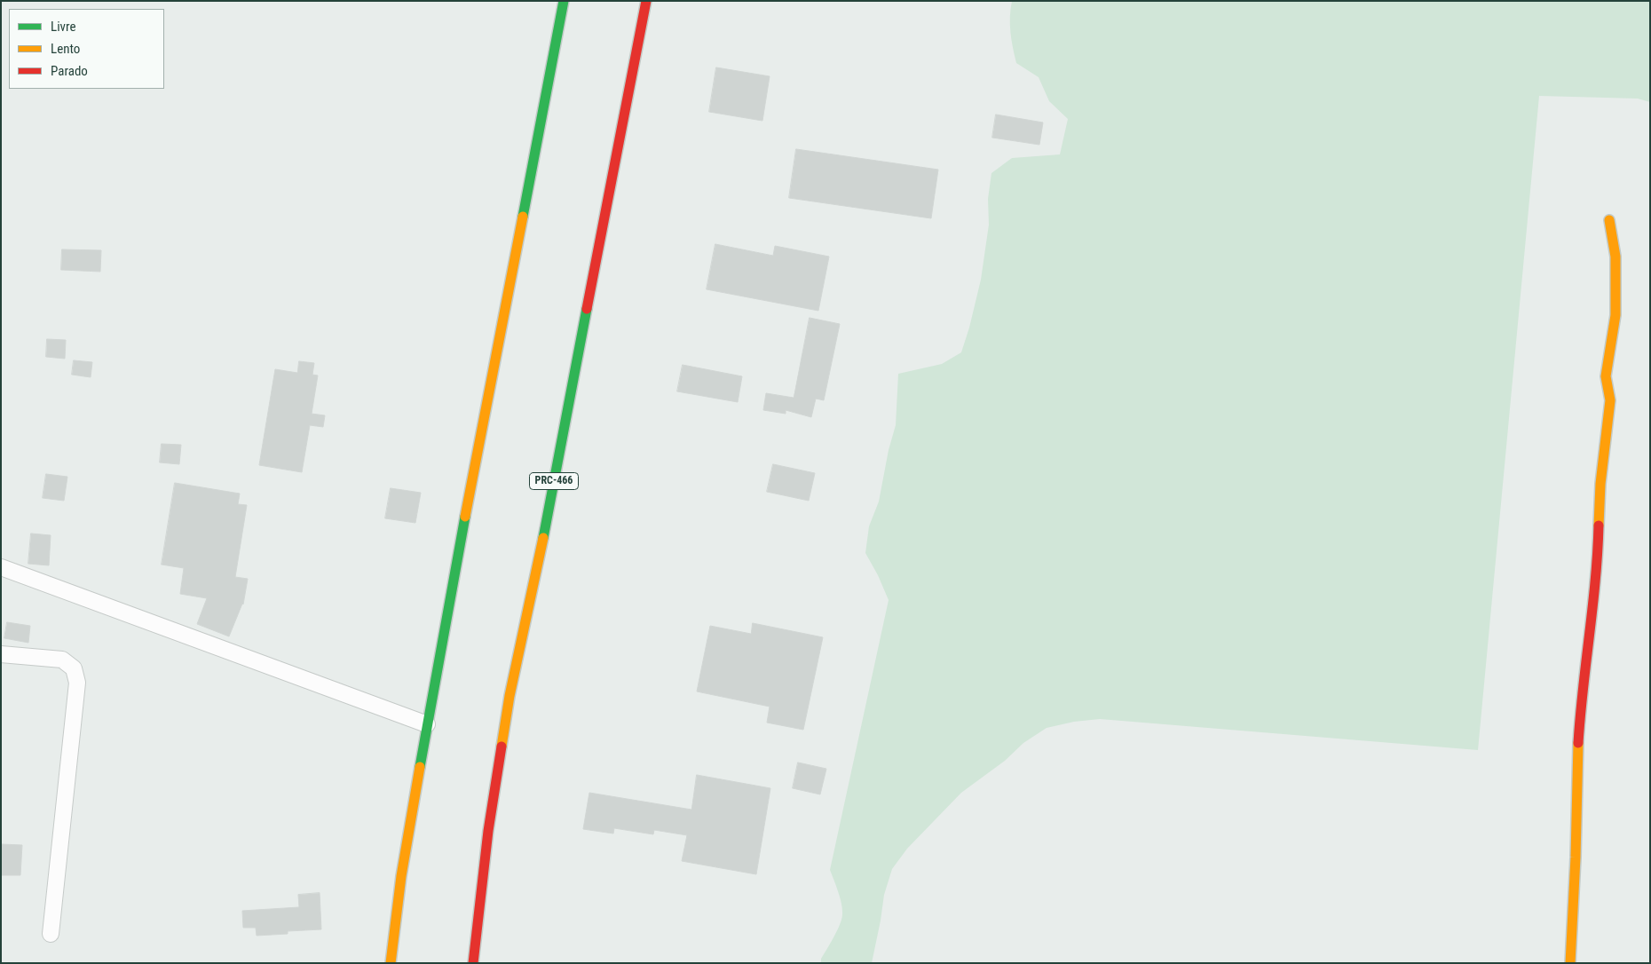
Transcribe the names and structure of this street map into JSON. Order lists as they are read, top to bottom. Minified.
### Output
{"streets":{"main road":["PRC-466"]},"legend":["Livre","Lento","Parado"]}
